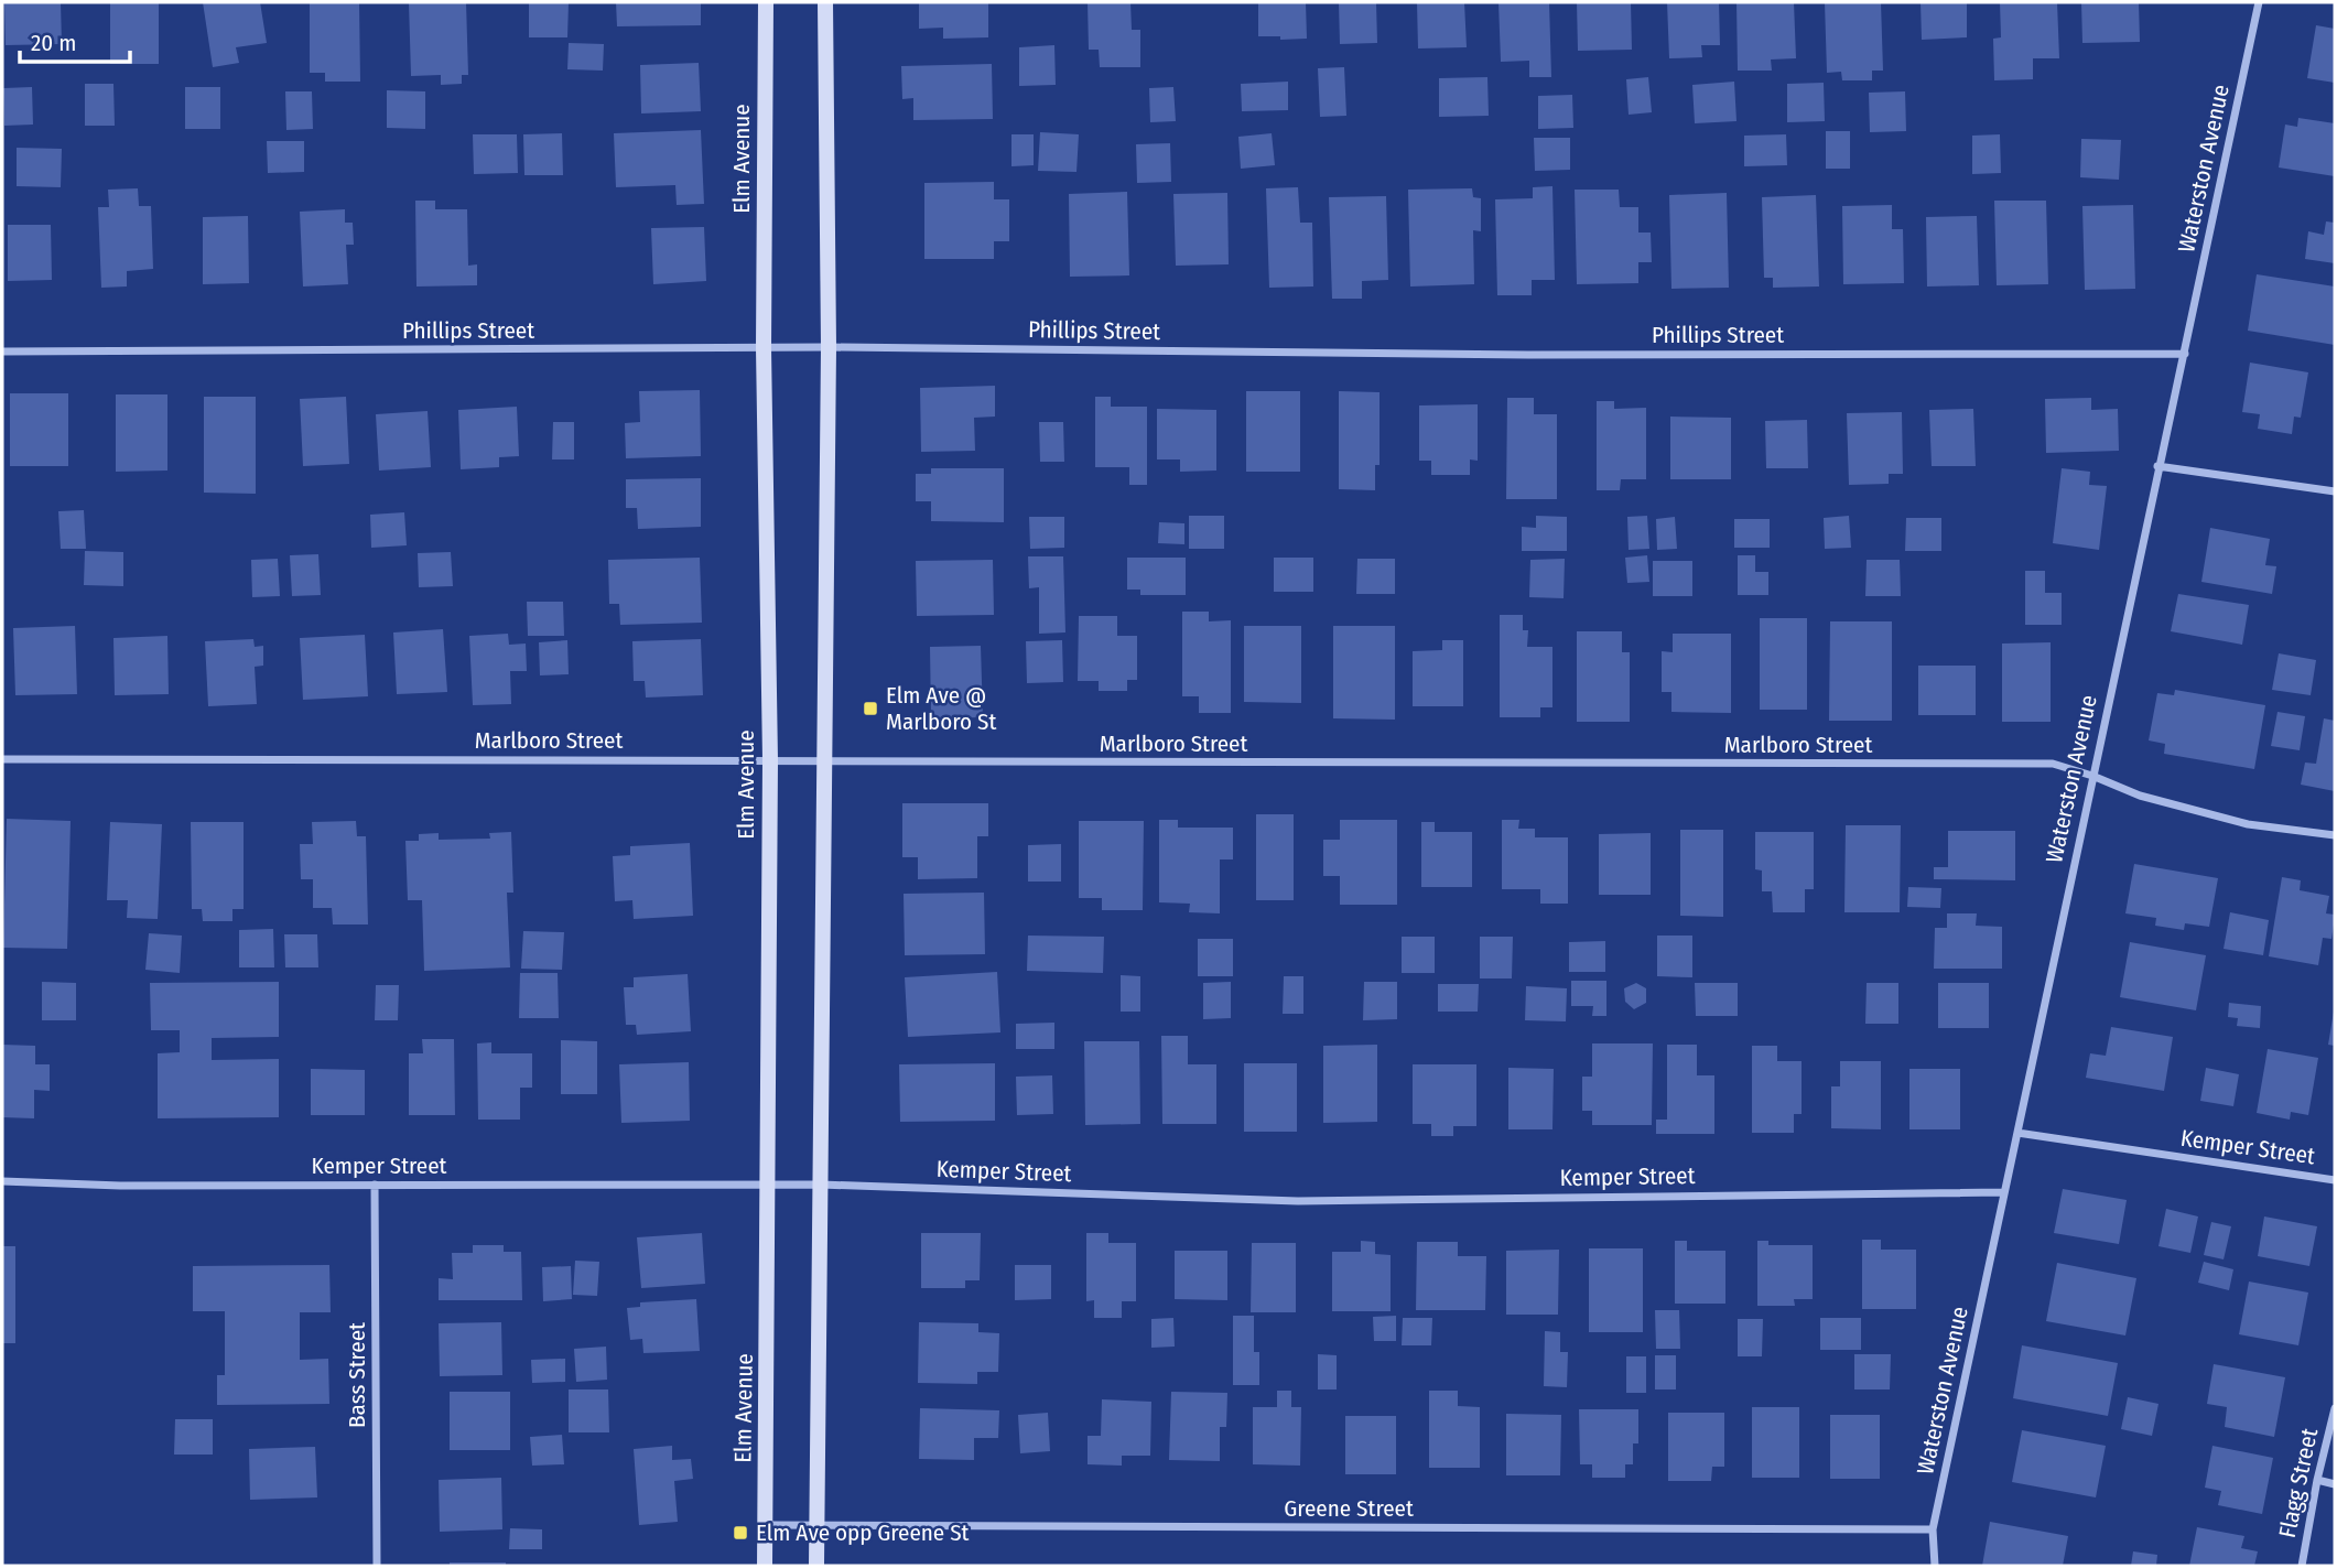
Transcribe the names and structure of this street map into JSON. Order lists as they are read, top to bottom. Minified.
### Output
{"streets":{"street":["Elm Avenue","Waterston Avenue","Phillips Street","Marlboro Street","Kemper Street","Bass Street","Flagg Street","Greene Street"]},"crossings":[["Elm Avenue","Phillips Street"],["Elm Avenue","Marlboro Street"],["Elm Avenue","Kemper Street"],["Elm Avenue","Greene Street"],["Waterston Avenue","Phillips Street"],["Waterston Avenue","Marlboro Street"],["Waterston Avenue","Kemper Street"],["Waterston Avenue","Greene Street"],["Kemper Street","Bass Street"]],"places":{"transit":["Elm Ave @ Marlboro St","Elm Ave opp Greene St"]},"scale_bar":"20 m"}
